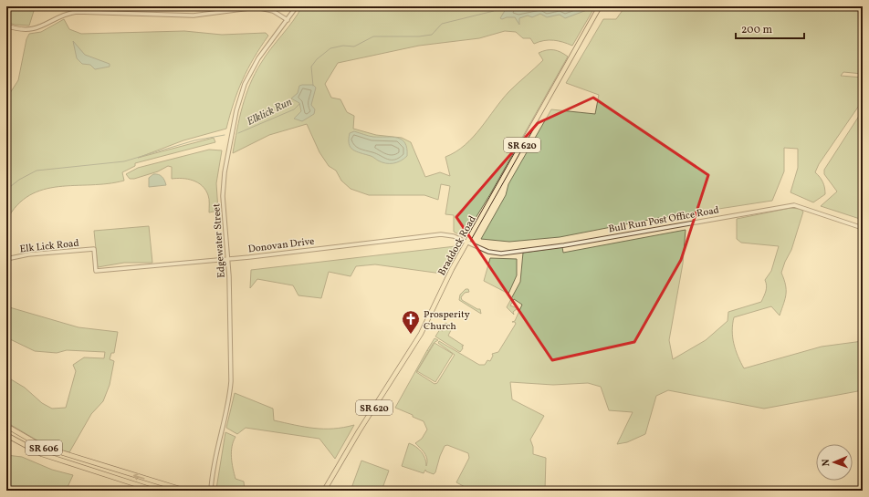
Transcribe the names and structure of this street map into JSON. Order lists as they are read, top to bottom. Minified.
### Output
{"streets":{"main road":["SR 620","Braddock Road","SR 606"],"street":["Bull Run Post Office Road","Edgewater Street","Donovan Drive","Elk Lick Road"]},"crossings":[["Bull Run Post Office Road","Donovan Drive"],["Bull Run Post Office Road","Braddock Road"],["Edgewater Street","Donovan Drive"],["Donovan Drive","Elk Lick Road"],["Donovan Drive","Braddock Road"]],"water":["Elklick Run"],"places":{"church":["Prosperity Church"]},"scale_bar":"200 m","north":"left"}
